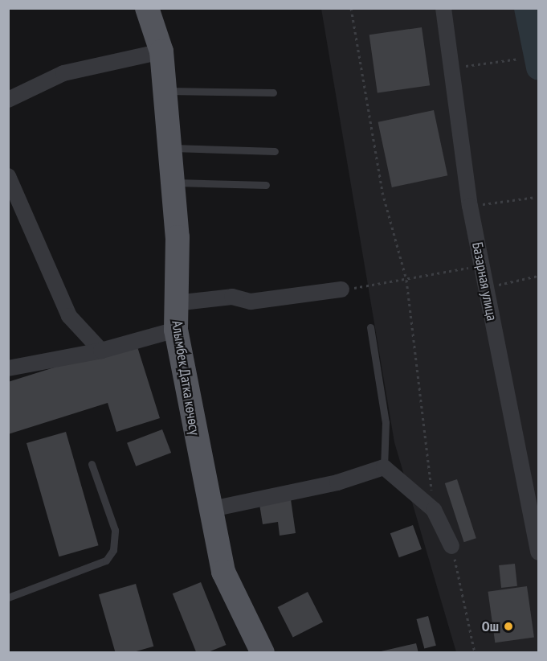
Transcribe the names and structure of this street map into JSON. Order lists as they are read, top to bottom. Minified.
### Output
{"streets":{"main road":["Алымбек Датка көчөсү"],"street":["Базарная улица"]},"places":["Ош"]}
